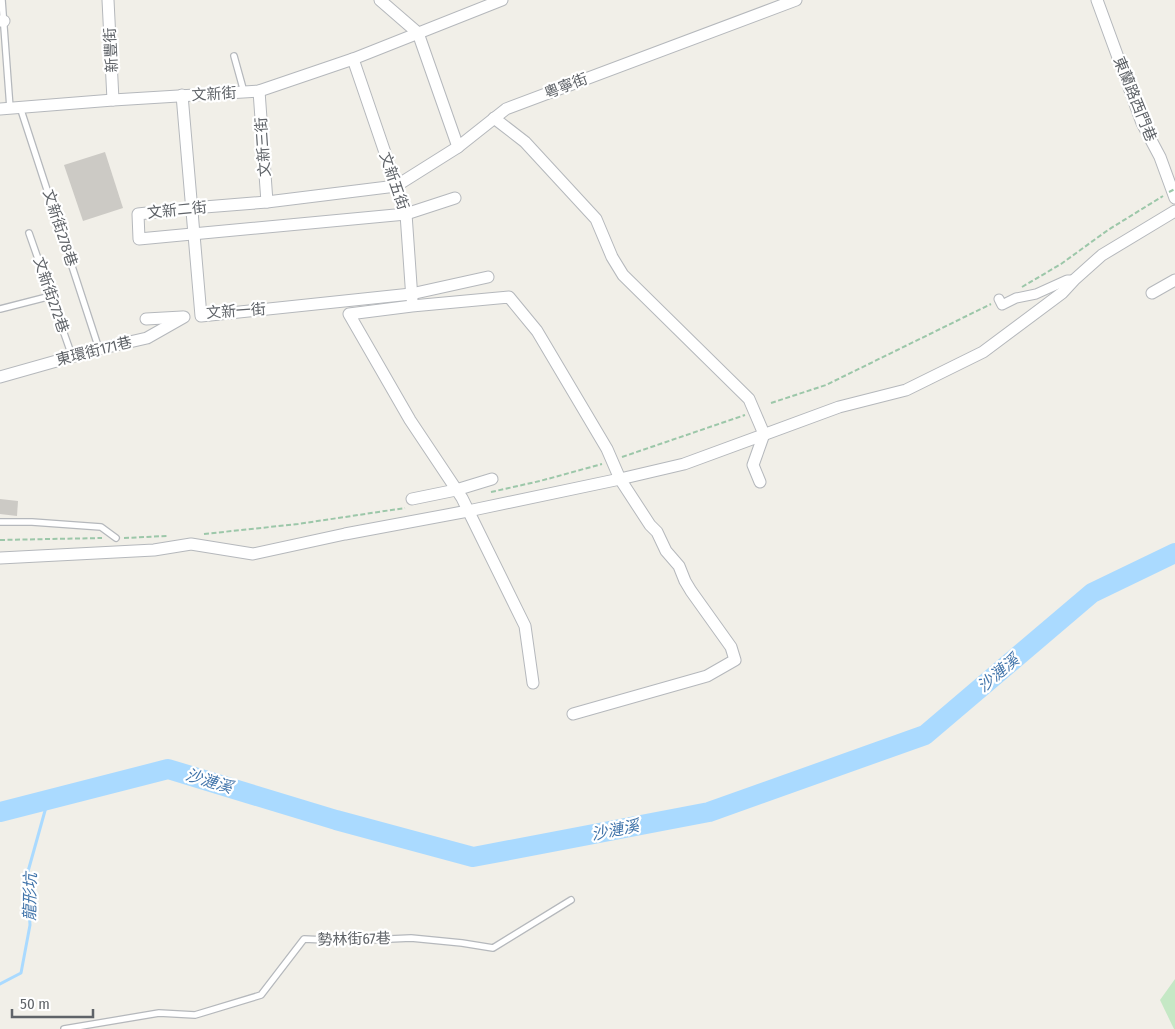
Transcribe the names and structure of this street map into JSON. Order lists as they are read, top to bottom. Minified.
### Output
{"streets":{"street":["新豐街","粵寧街","文新街","東蘭路西門巷","文新三街","文新五街","文新二街","文新一街","東環街171巷"],"lane":["文新街278巷","文新街272巷","勢林街67巷"]},"crossings":[["新豐街","文新街"],["粵寧街","文新二街"],["文新街","文新三街"],["文新街","文新五街"],["文新街","文新街278巷"],["文新街","文新一街"],["文新三街","文新二街"],["文新五街","文新二街"],["文新五街","文新一街"],["文新二街","文新一街"],["文新街278巷","東環街171巷"],["文新街272巷","東環街171巷"]],"water":["沙漣溪","龍形坑"],"scale_bar":"50 m"}
